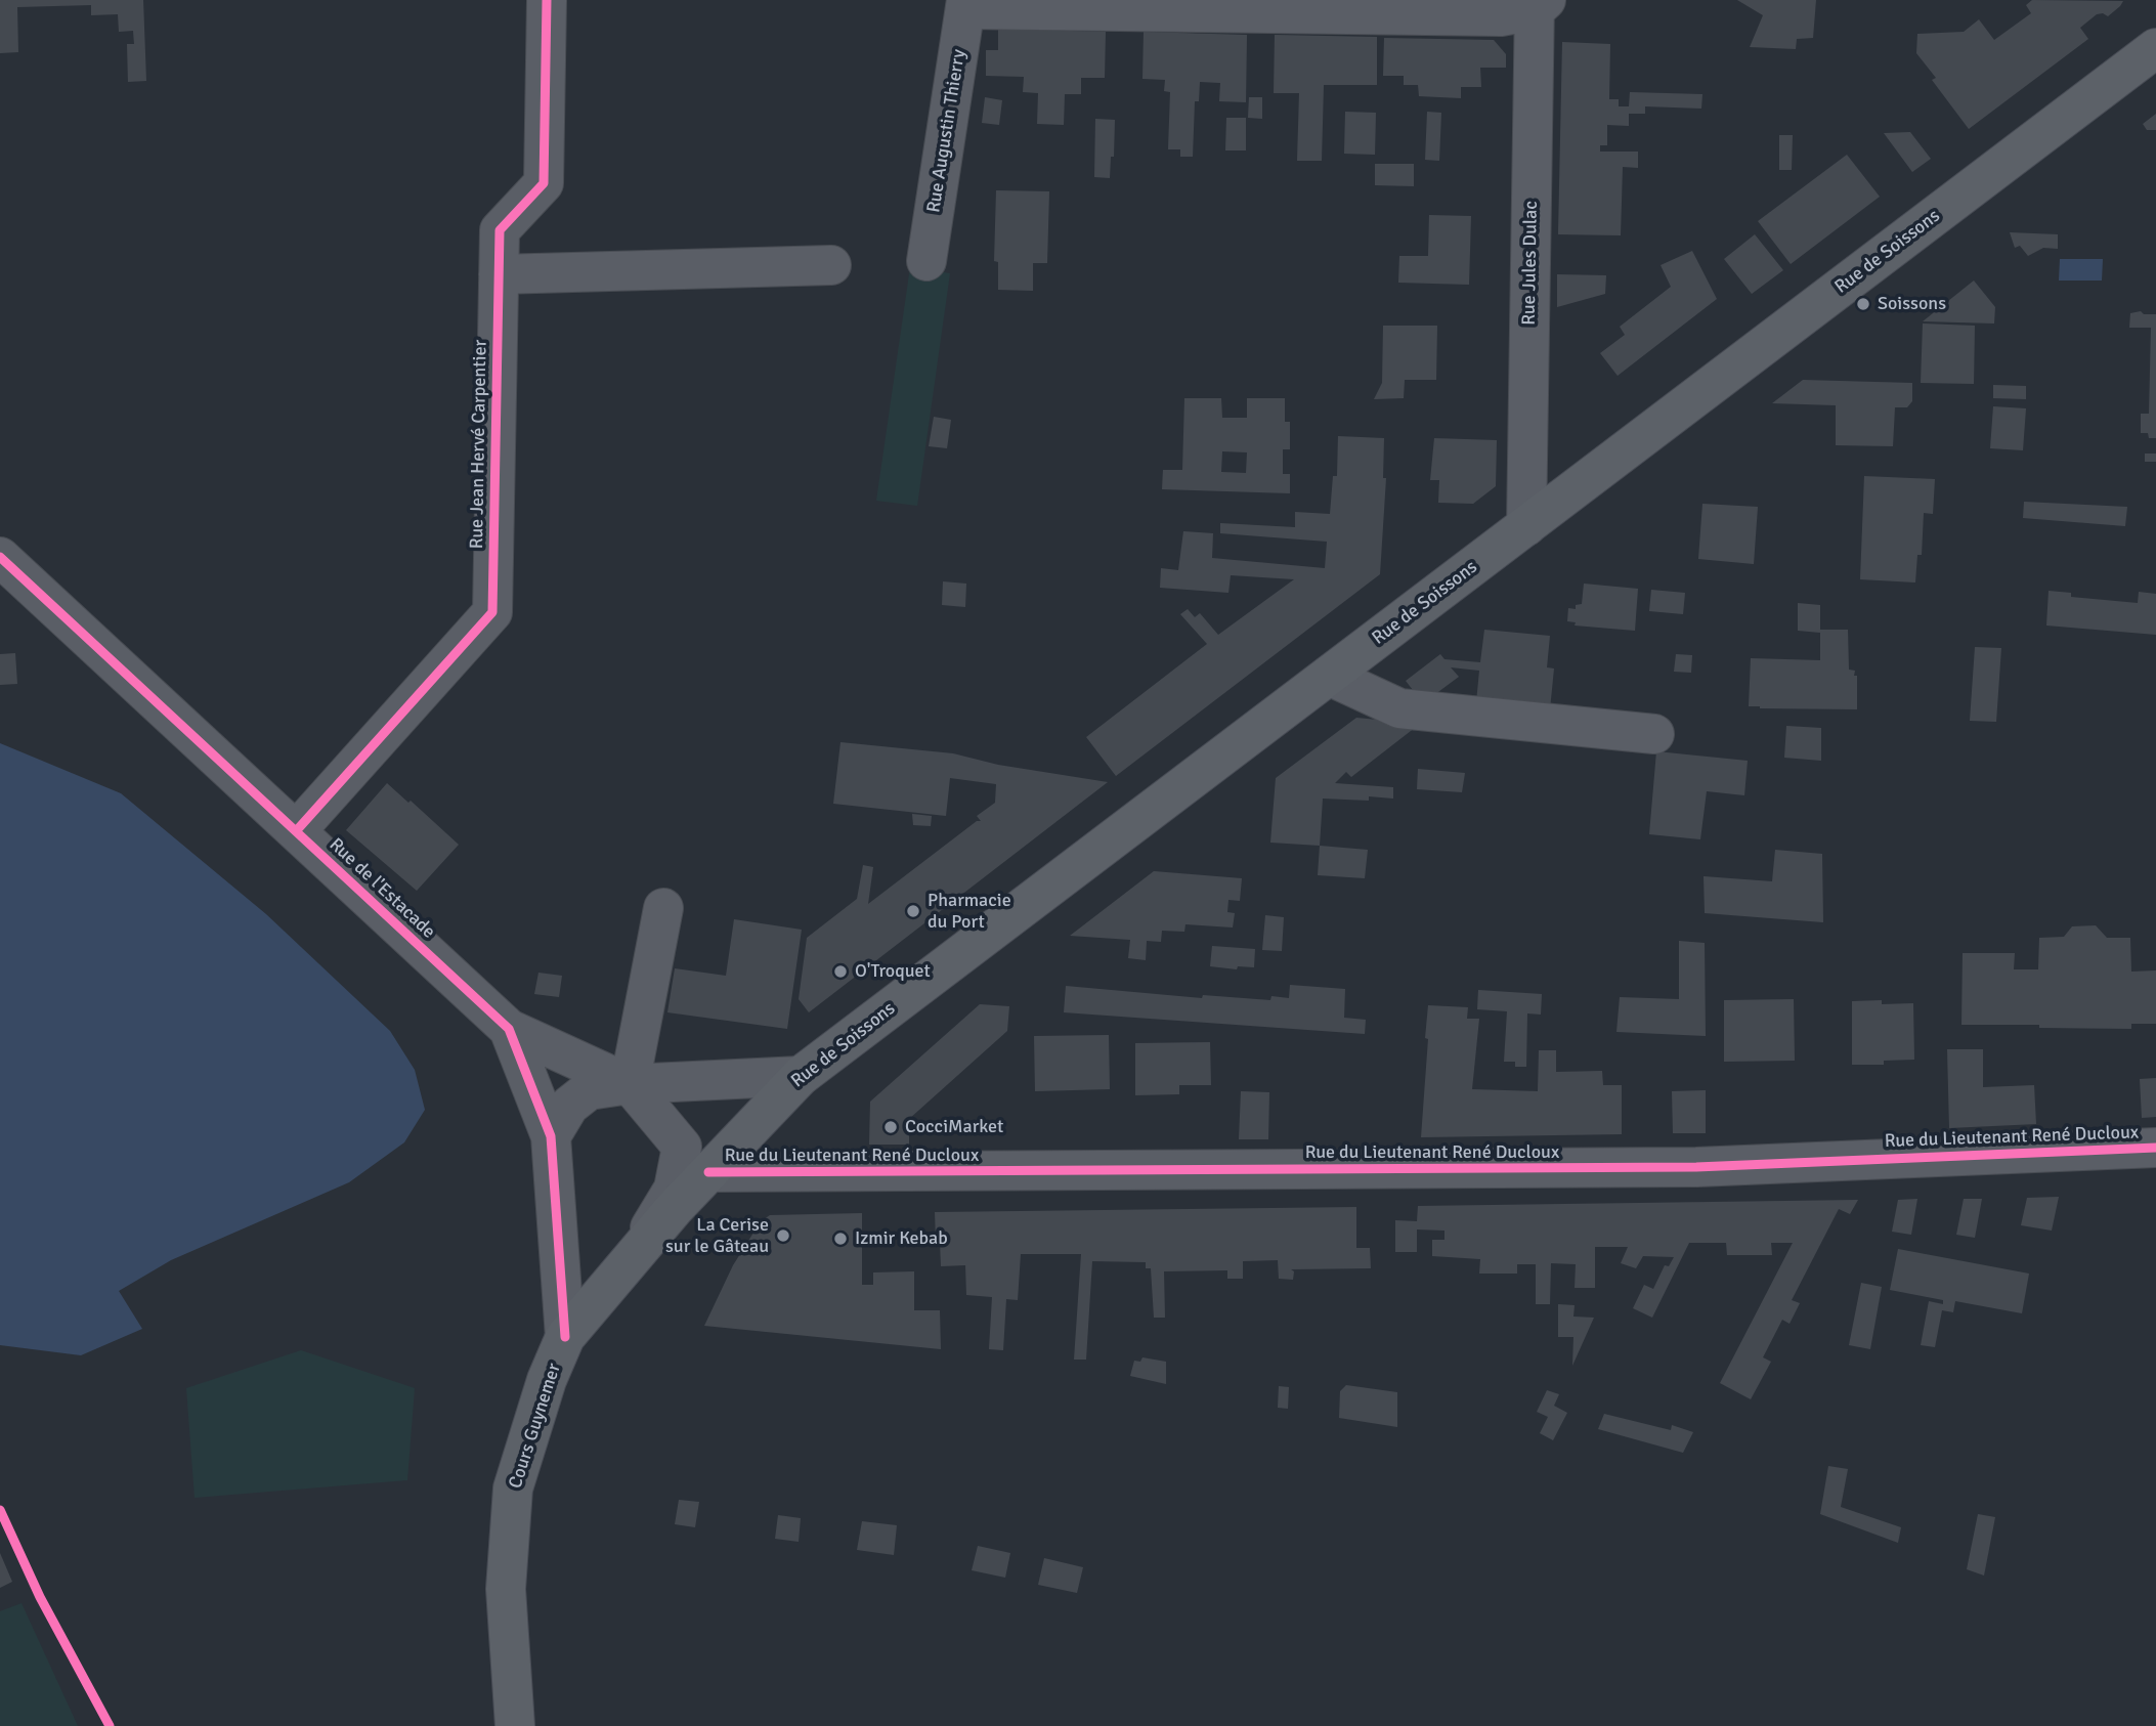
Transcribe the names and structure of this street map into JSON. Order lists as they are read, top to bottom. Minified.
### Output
{"streets":{"main road":["Rue de Soissons","Cours Guynemer"],"street":["Rue Augustin Thierry","Rue Jules Dulac","Rue Jean Hervé Carpentier","Rue de l'Estacade","Rue du Lieutenant René Ducloux"]},"crossings":[["Rue de Soissons","Rue Jules Dulac"],["Rue de Soissons","Rue du Lieutenant René Ducloux"],["Rue de Soissons","Cours Guynemer"],["Rue Jean Hervé Carpentier","Rue de l'Estacade"],["Rue de l'Estacade","Cours Guynemer"]],"places":["Soissons","Pharmacie du Port","O'Troquet","CocciMarket","La Cerise sur le Gâteau","Izmir Kebab"]}
